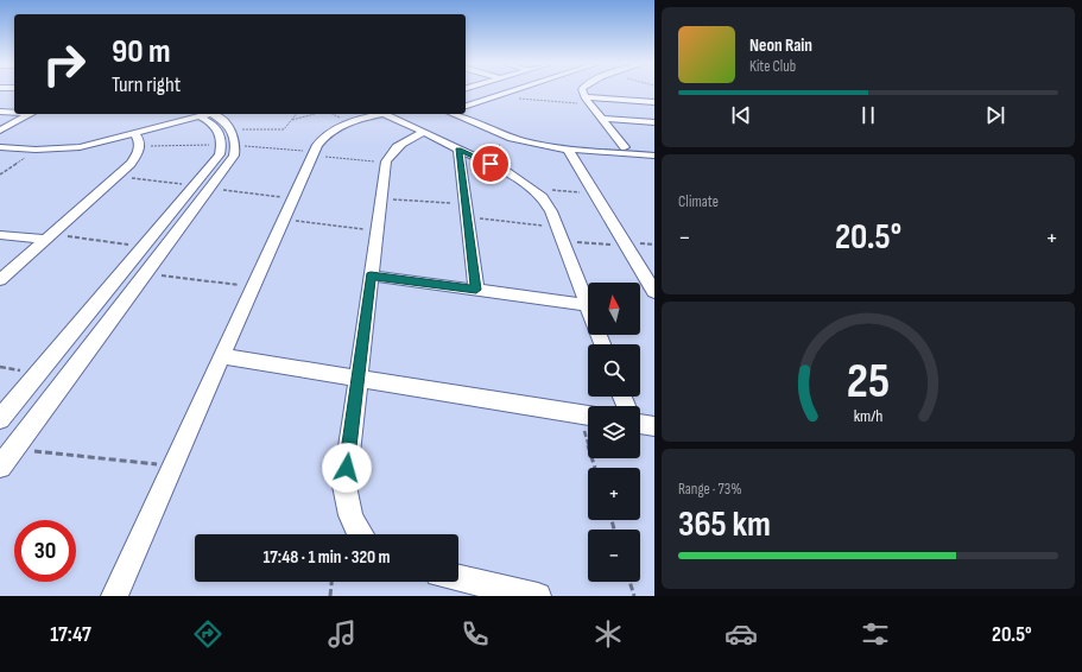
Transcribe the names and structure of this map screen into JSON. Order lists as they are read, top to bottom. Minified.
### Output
{"north":"top","page":{"turn":["90 m","Turn right"],"song":["Neon Rain","Kite Club"],"tile":["Climate",["Range · 73%","365 km"]],"heat":["−","20.5°","+"],"map_buttons":["+","−"],"limit":"30","trip":"17:48 · 1 min · 320 m","tabs":["17:47","20.5°"],"gauge":["25","km/h"]}}
